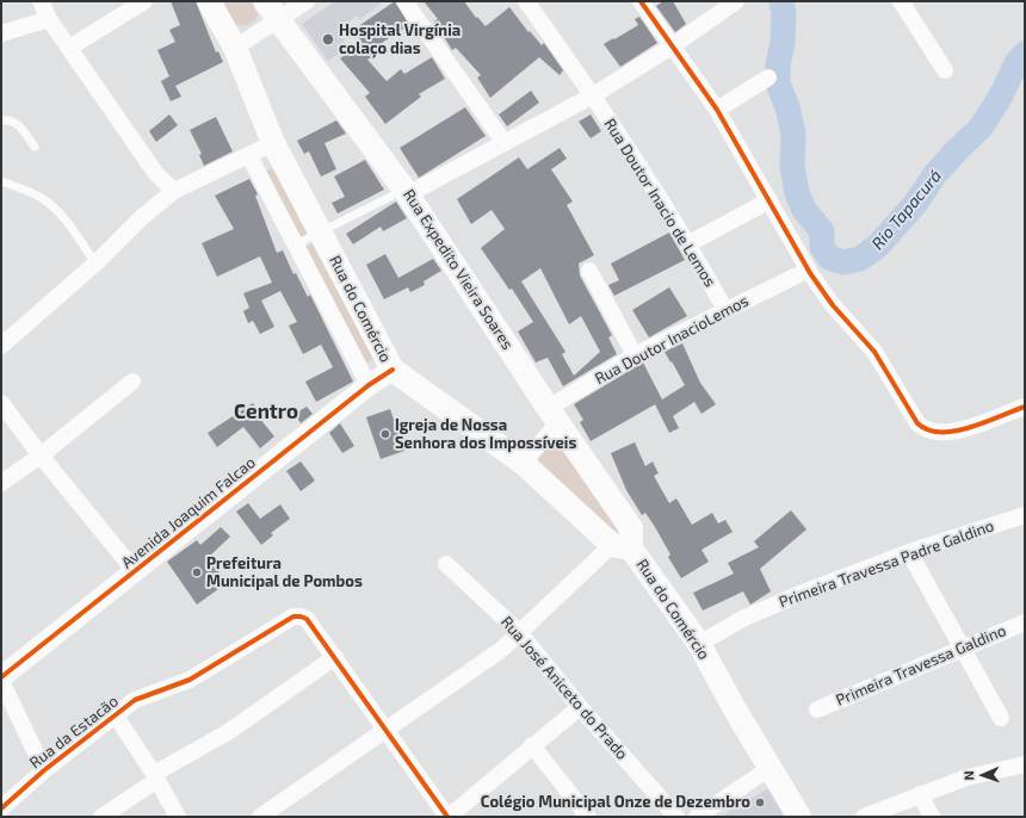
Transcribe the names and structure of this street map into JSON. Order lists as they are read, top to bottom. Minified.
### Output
{"streets":{"main road":["Rua Expedito Vieira Soares","Rua do Comércio"],"street":["Rua Doutor Inacio de Lemos","Rua Doutor InacioLemos","Avenida Joaquim Falcao","Primeira Travessa Padre Galdino","Primeira Travessa Galdino","Rua José Aniceto do Prado","Rua da Estacão"]},"crossings":[["Rua Doutor Inacio de Lemos","Rua Doutor InacioLemos"],["Rua Expedito Vieira Soares","Rua do Comércio"],["Rua Expedito Vieira Soares","Rua Doutor InacioLemos"],["Rua do Comércio","Rua Doutor InacioLemos"],["Rua do Comércio","Avenida Joaquim Falcao"],["Rua do Comércio","Primeira Travessa Padre Galdino"]],"districts":["Centro"],"water":["Rio Tapacurá"],"places":["Hospital Virgínia colaço dias","Igreja de Nossa Senhora dos Impossíveis","Prefeitura Municipal de Pombos","Colégio Municipal Onze de Dezembro"],"north":"left"}
